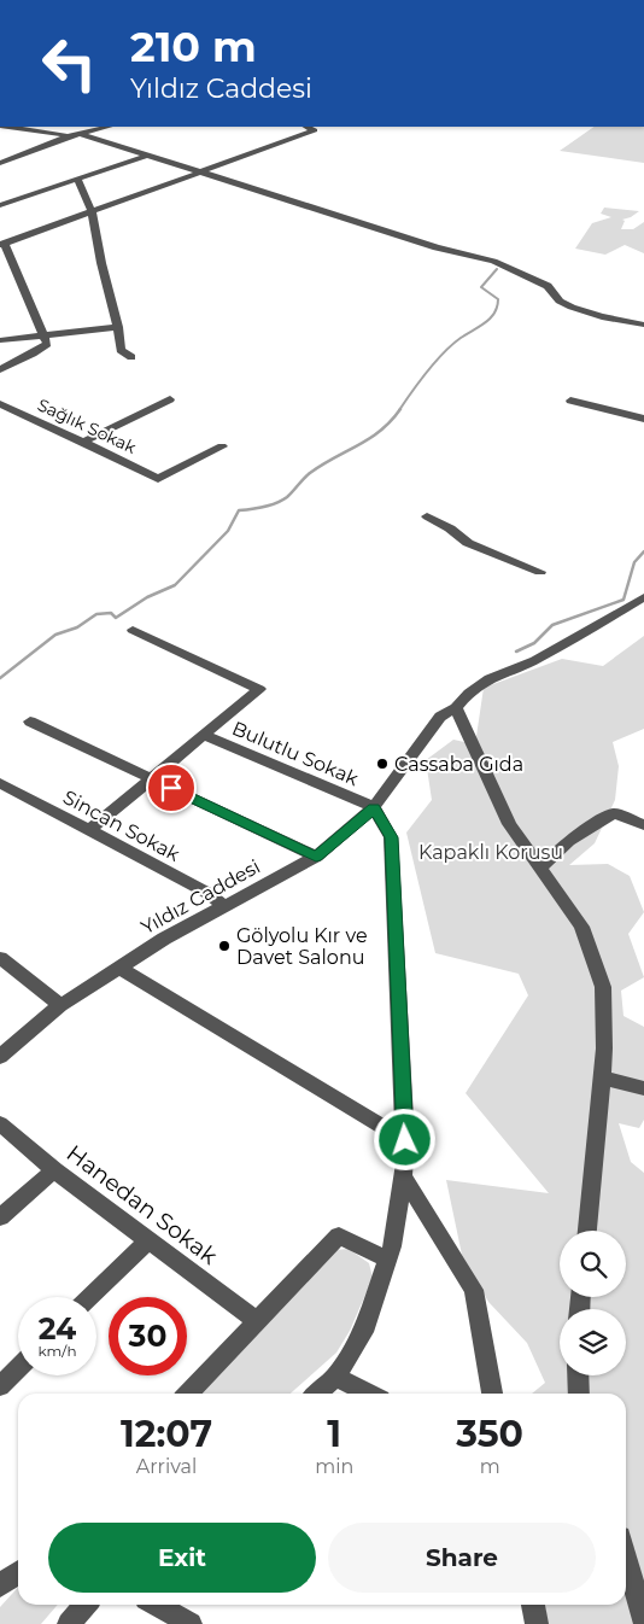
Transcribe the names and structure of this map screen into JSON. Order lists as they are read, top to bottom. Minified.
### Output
{"streets":{"street":["Sağlık Sokak","Bulutlu Sokak","Sincan Sokak","Yıldız Caddesi","Hanedan Sokak"]},"crossings":[["Bulutlu Sokak","Yıldız Caddesi"],["Sincan Sokak","Yıldız Caddesi"]],"parks":["Kapaklı Korusu"],"places":["Cassaba Gıda","Gölyolu Kır ve Davet Salonu"],"page":{"turn":["210 m","Yıldız Caddesi"],"speed":"24 km/h","limit":"30","eta":["12:07","Arrival","1","min","350","m"],"buttons":["Exit","Share"]}}
